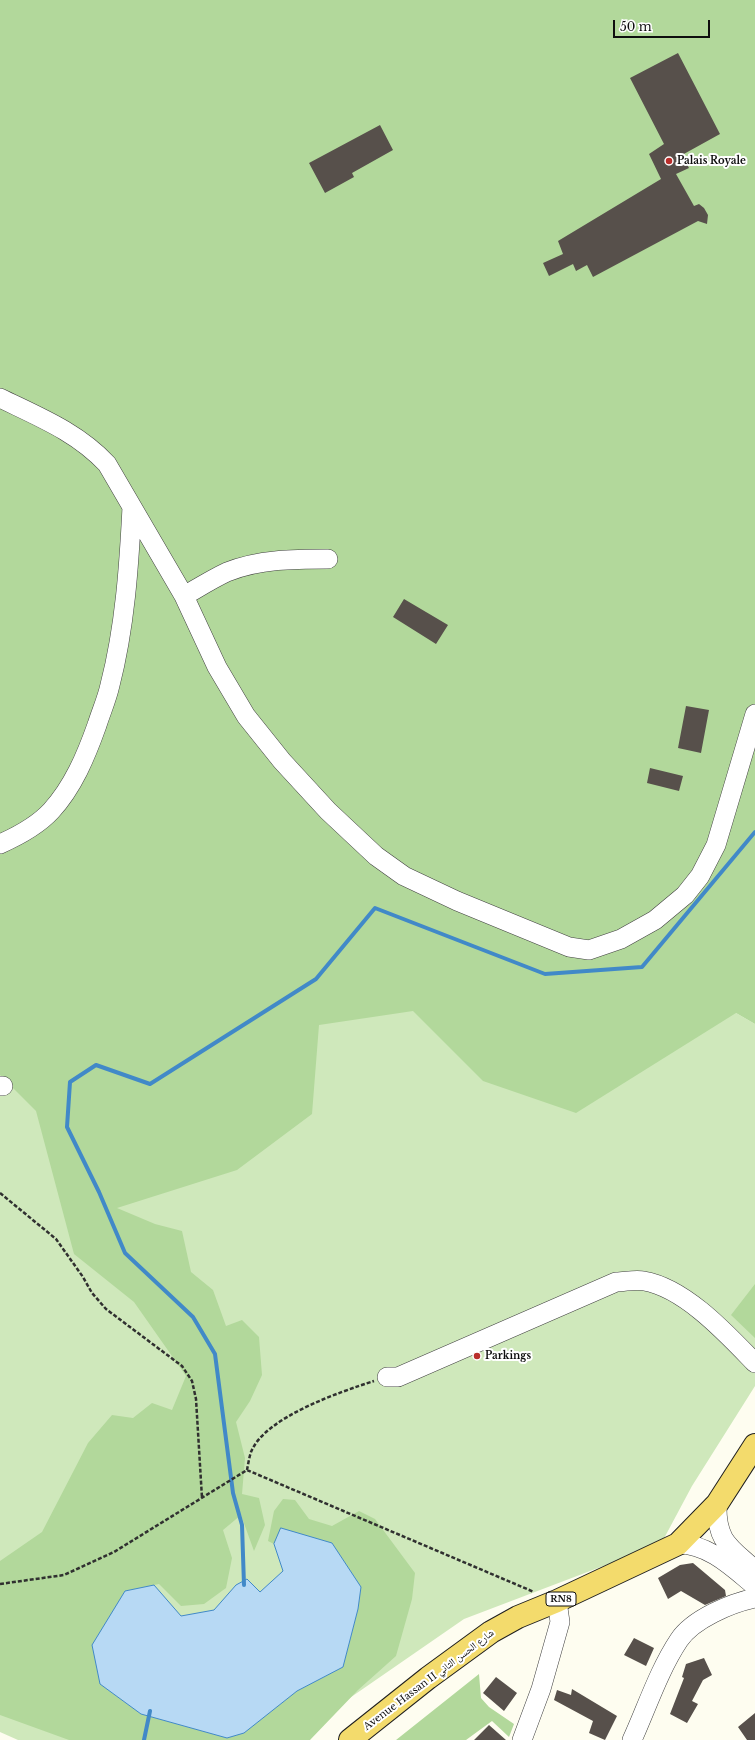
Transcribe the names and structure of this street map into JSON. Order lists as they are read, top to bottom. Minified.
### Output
{"streets":{"main road":["RN8","Avenue Hassan II شارع الحسن الثاني"]},"places":["Palais Royale","Parkings"],"scale_bar":"50 m"}
